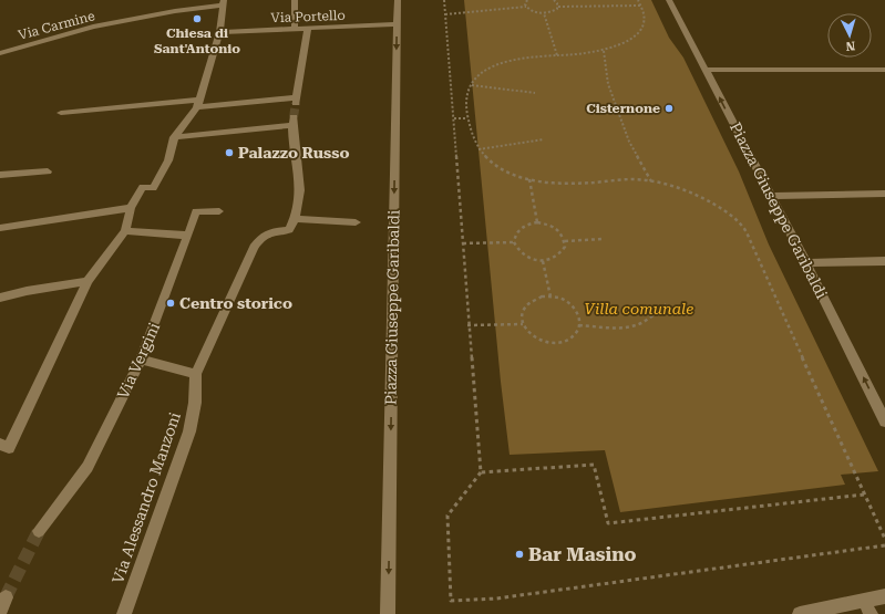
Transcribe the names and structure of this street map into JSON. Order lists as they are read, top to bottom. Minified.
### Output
{"streets":{"street":["Via Portello","Via Carmine","Piazza Giuseppe Garibaldi","Via Vergini","Via Alessandro Manzoni"]},"crossings":[["Via Portello","Piazza Giuseppe Garibaldi"]],"parks":["Villa comunale"],"places":["Chiesa di Sant'Antonio","Cisternone","Palazzo Russo","Centro storico","Bar Masino"],"north":"bottom"}
